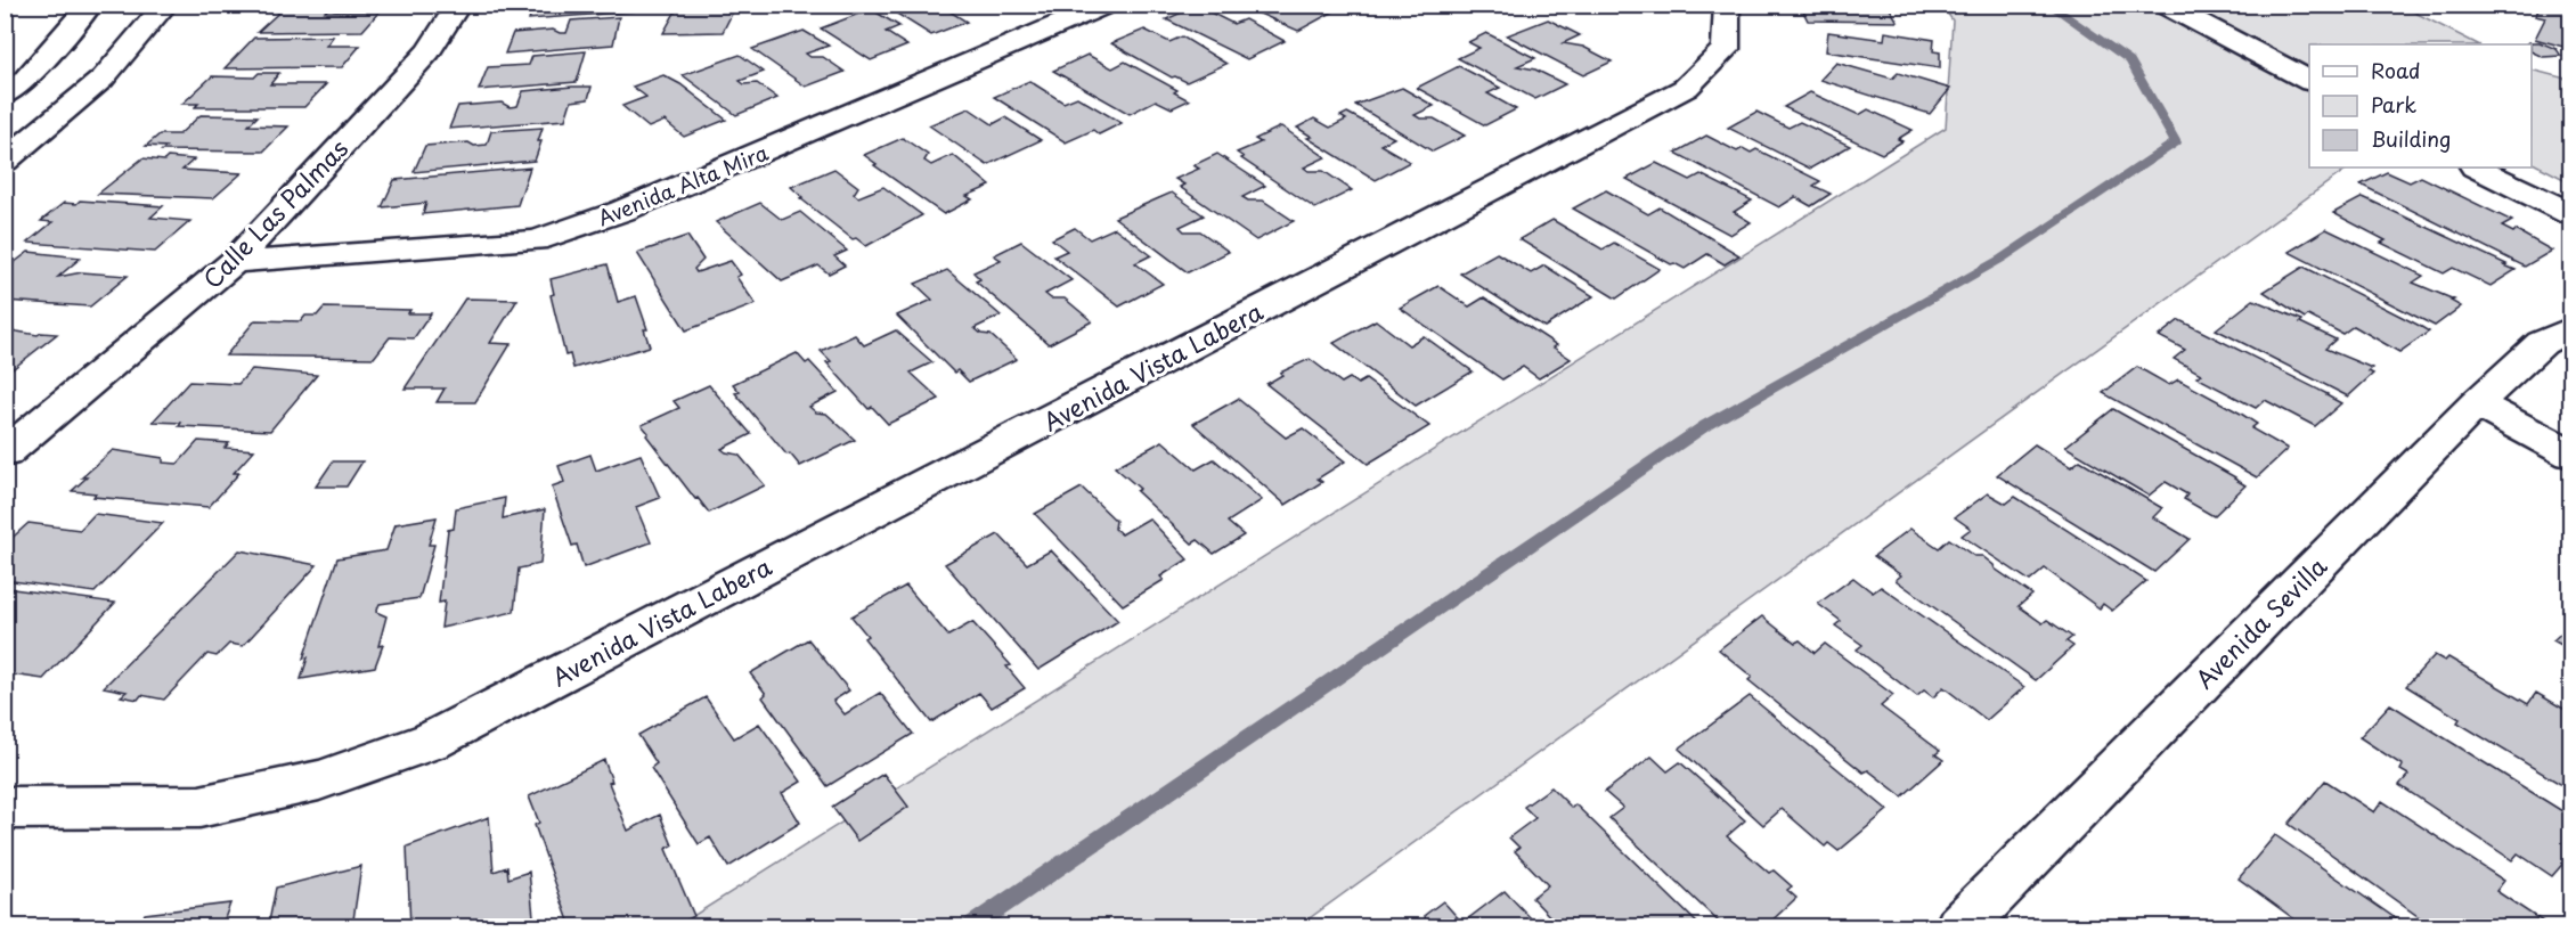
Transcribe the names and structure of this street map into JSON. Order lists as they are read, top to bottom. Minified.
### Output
{"streets":{"street":["Avenida Alta Mira","Calle Las Palmas","Avenida Vista Labera","Avenida Sevilla"]},"crossings":[["Avenida Alta Mira","Calle Las Palmas"]],"legend":["Road","Park","Building"]}
